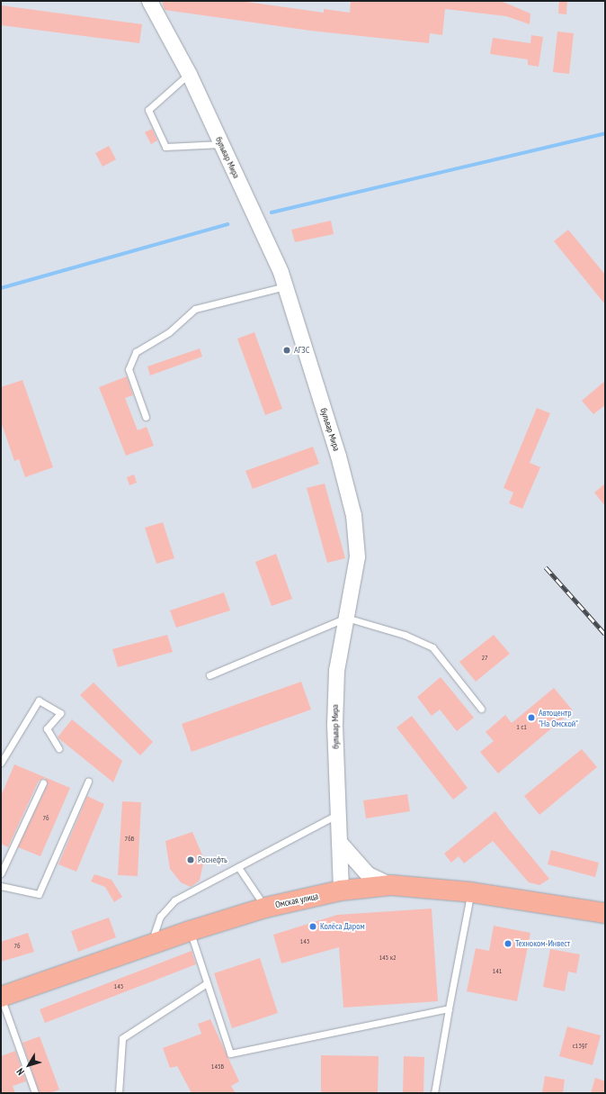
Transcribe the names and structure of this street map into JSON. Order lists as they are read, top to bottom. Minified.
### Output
{"streets":{"main road":["Омская улица"],"street":["бульвар Мира"]},"crossings":[["бульвар Мира","Омская улица"]],"places":["АГЗС","Автоцентр \"На Омской\"","Роснефть","Колёса Даром","Техноком-Инвест"],"house_numbers":["27","1 с1","76","76Б","143","76","145 к2","141","145","с139Г","145Б"],"north":"bottom left"}
